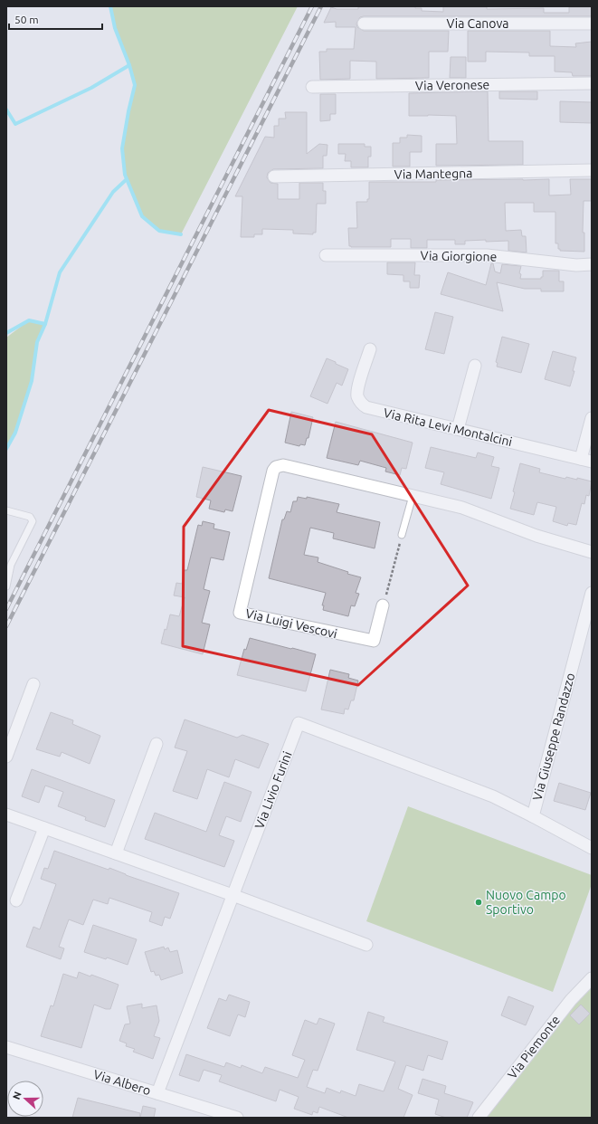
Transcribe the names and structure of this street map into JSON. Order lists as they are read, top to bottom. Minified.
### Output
{"streets":{"street":["Via Canova","Via Veronese","Via Mantegna","Via Giorgione","Via Rita Levi Montalcini","Via Luigi Vescovi","Via Giuseppe Randazzo","Via Livio Furini","Via Piemonte","Via Albero"]},"crossings":[["Via Giuseppe Randazzo","Via Livio Furini"],["Via Livio Furini","Via Albero"]],"places":["Nuovo Campo Sportivo"],"scale_bar":"50 m","north":"left"}
